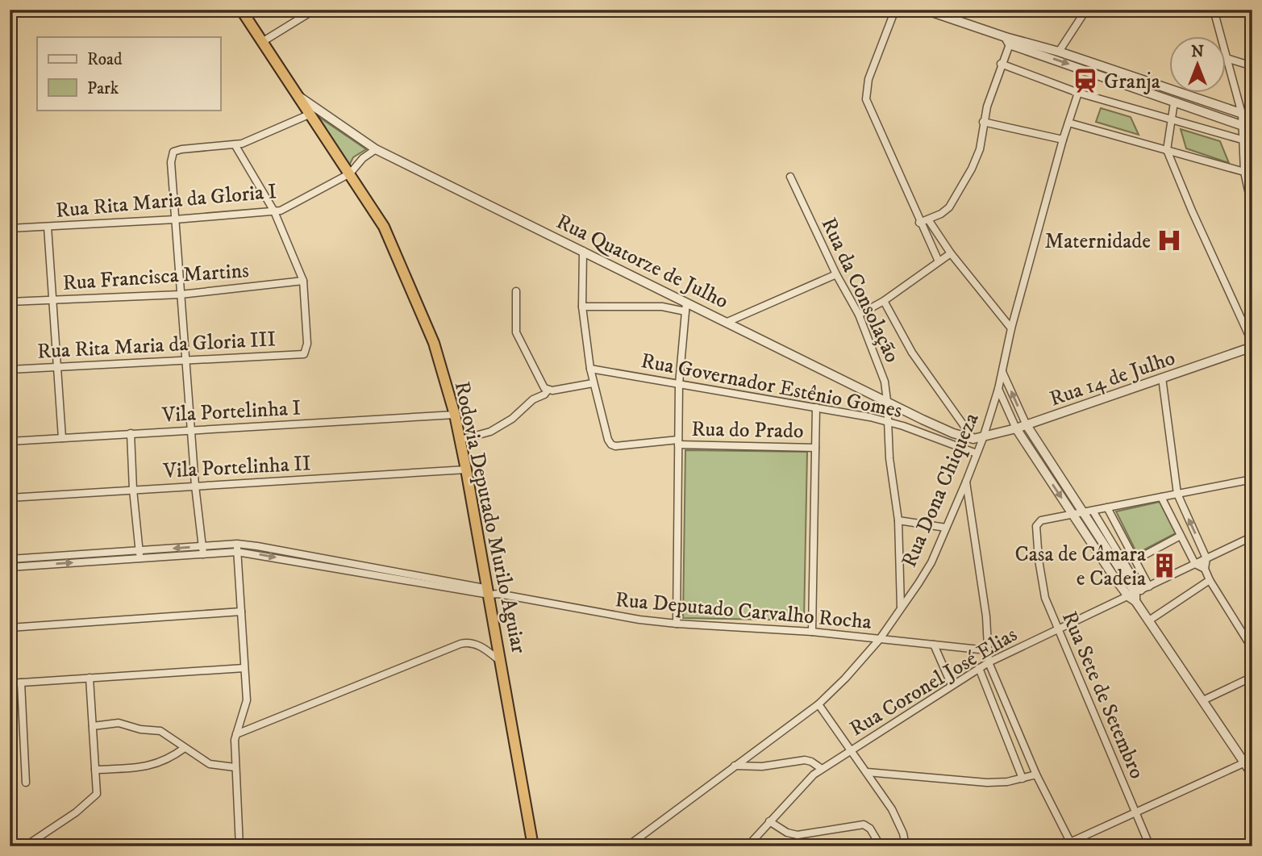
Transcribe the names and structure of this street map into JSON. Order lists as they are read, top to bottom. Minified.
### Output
{"streets":{"highway":["Rodovia Deputado Murilo Aguiar"],"street":["Rua Rita Maria da Gloria I","Rua Quatorze de Julho","Rua Francisca Martins","Rua da Consolação","Rua Rita Maria da Gloria III","Rua 14 de Julho","Rua Governador Estênio Gomes","Vila Portelinha I","Rua do Prado","Vila Portelinha II","Rua Dona Chiqueza","Rua Deputado Carvalho Rocha","Rua Coronel José Elias","Rua Sete de Setembro"]},"crossings":[["Rua Rita Maria da Gloria I","Rua Quatorze de Julho"],["Rua Rita Maria da Gloria I","Rodovia Deputado Murilo Aguiar"],["Rua Quatorze de Julho","Rua da Consolação"],["Rua Quatorze de Julho","Rua 14 de Julho"],["Rua Quatorze de Julho","Rua Dona Chiqueza"],["Rua Quatorze de Julho","Rodovia Deputado Murilo Aguiar"],["Rua Francisca Martins","Rua Rita Maria da Gloria III"],["Rua da Consolação","Rua Governador Estênio Gomes"],["Rua da Consolação","Rua Dona Chiqueza"],["Rua 14 de Julho","Rua Dona Chiqueza"],["Rua Governador Estênio Gomes","Rua Dona Chiqueza"],["Vila Portelinha I","Rodovia Deputado Murilo Aguiar"],["Vila Portelinha II","Rodovia Deputado Murilo Aguiar"],["Rua Dona Chiqueza","Rua Deputado Carvalho Rocha"],["Rodovia Deputado Murilo Aguiar","Rua Deputado Carvalho Rocha"],["Rua Coronel José Elias","Rua Sete de Setembro"]],"places":{"station":["Granja"],"hospital":["Maternidade"],"building":["Casa de Câmara e Cadeia"]},"legend":["Road","Park"],"north":"top"}
